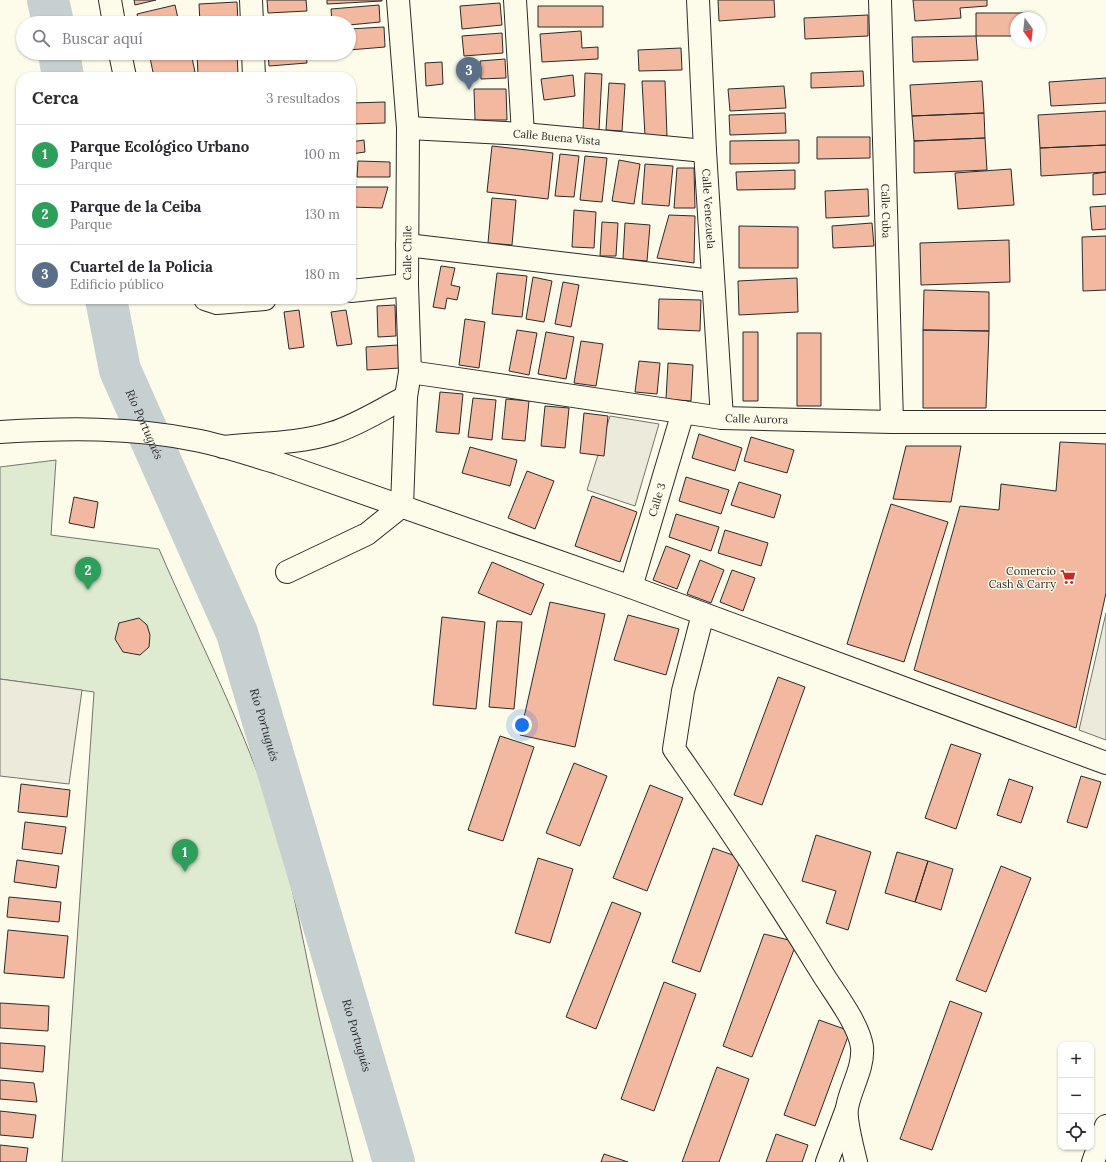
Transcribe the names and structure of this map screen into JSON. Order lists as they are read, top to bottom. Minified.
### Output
{"streets":{"street":["Calle Buena Vista","Calle Venezuela","Calle Cuba","Calle Chile","Calle Aurora","Calle 3"]},"crossings":[["Calle Buena Vista","Calle Venezuela"],["Calle Buena Vista","Calle Chile"],["Calle Venezuela","Calle Aurora"],["Calle Cuba","Calle Aurora"],["Calle Chile","Calle Aurora"],["Calle Aurora","Calle 3"]],"water":["Río Portugués"],"places":{"supermarket":["Comercio Cash & Carry"]},"north":"bottom","page":{"search":"Buscar aquí","pins":["3","2","1"],"heading":["Cerca","3 resultados"],"list":[{"mark":"1","name":"Parque Ecológico Urbano","note":"Parque","value":"100 m"},{"mark":"2","name":"Parque de la Ceiba","note":"Parque","value":"130 m"},{"mark":"3","name":"Cuartel de la Policia","note":"Edificio público","value":"180 m"}],"map_buttons":["+","−"]}}
